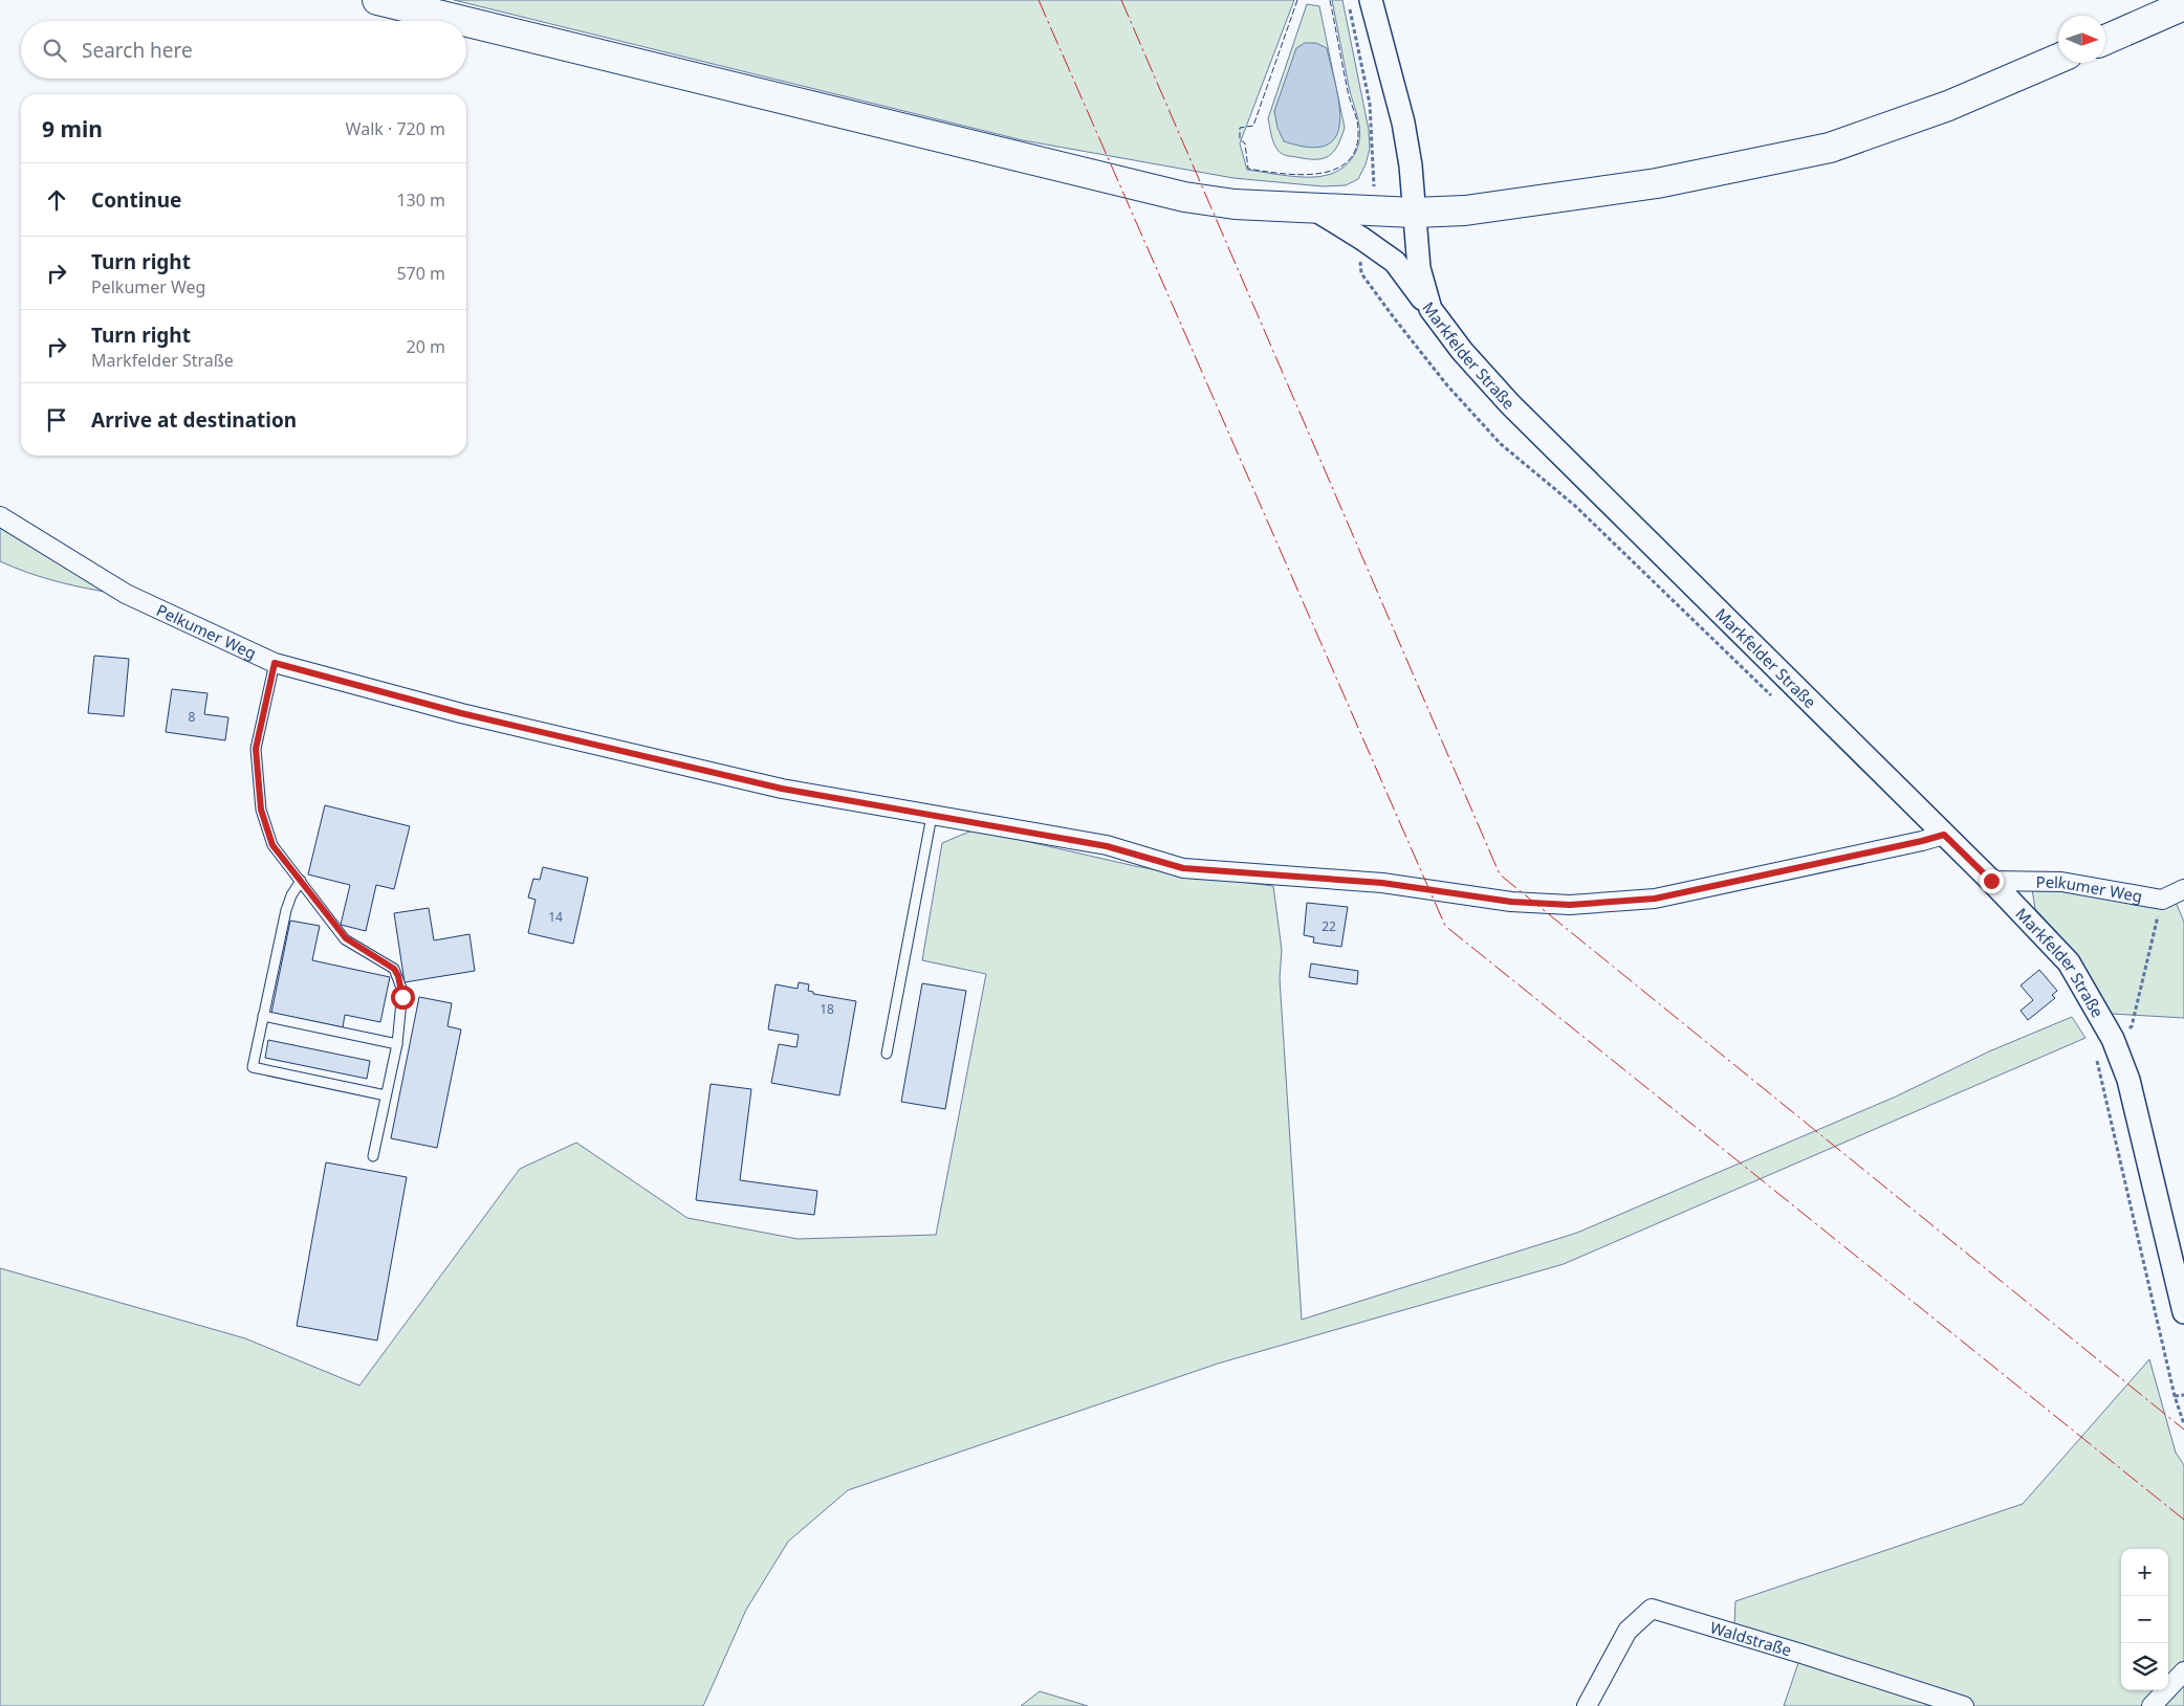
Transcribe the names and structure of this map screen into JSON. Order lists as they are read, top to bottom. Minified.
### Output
{"streets":{"street":["Markfelder Straße","Pelkumer Weg","Waldstraße"]},"crossings":[["Markfelder Straße","Pelkumer Weg"]],"house_numbers":["8","14","22","18"],"north":"right","page":{"search":"Search here","heading":["9 min","Walk · 720 m"],"list":[["Continue","130 m"],["Turn right","Pelkumer Weg","570 m"],["Turn right","Markfelder Straße","20 m"],"Arrive at destination"],"map_buttons":["+","−"]}}
